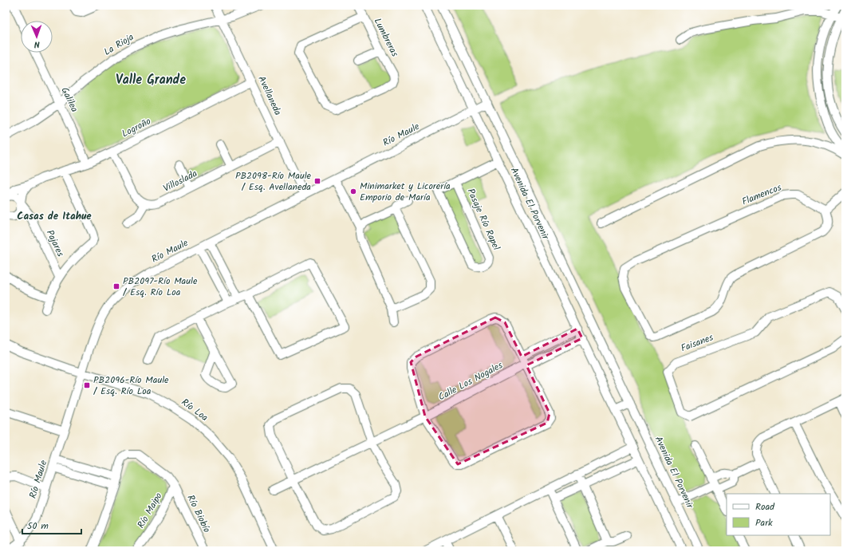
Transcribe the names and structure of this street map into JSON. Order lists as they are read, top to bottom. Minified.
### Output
{"streets":{"street":["Lumbreras","La Rioja","Avellaneda","Galilea","Logroño","Río Maule","Villoslada","Flamencos","Avenida El Porvenir","Pasaje Río Rapel","Pajares","Faisanes","Calle Los Nogales","Río Loa","Río Maipo","Río Biobío"]},"crossings":[["La Rioja","Avellaneda"],["La Rioja","Galilea"],["Avellaneda","Logroño"],["Avellaneda","Río Maule"],["Avellaneda","Villoslada"],["Galilea","Logroño"],["Logroño","Pajares"],["Río Maule","Avenida El Porvenir"],["Río Maule","Río Loa"],["Avenida El Porvenir","Calle Los Nogales"],["Río Maipo","Río Biobío"]],"districts":["Valle Grande","Casas de Itahue"],"places":{"transit":["PB2098-Río Maule / Esq. Avellaneda","PB2097-Río Maule / Esq. Río Loa","PB2096-Río Maule / Esq. Río Loa"],"other":["Minimarket y Licorería Emporio de María"]},"legend":["Road","Park"],"scale_bar":"50 m","north":"bottom"}
